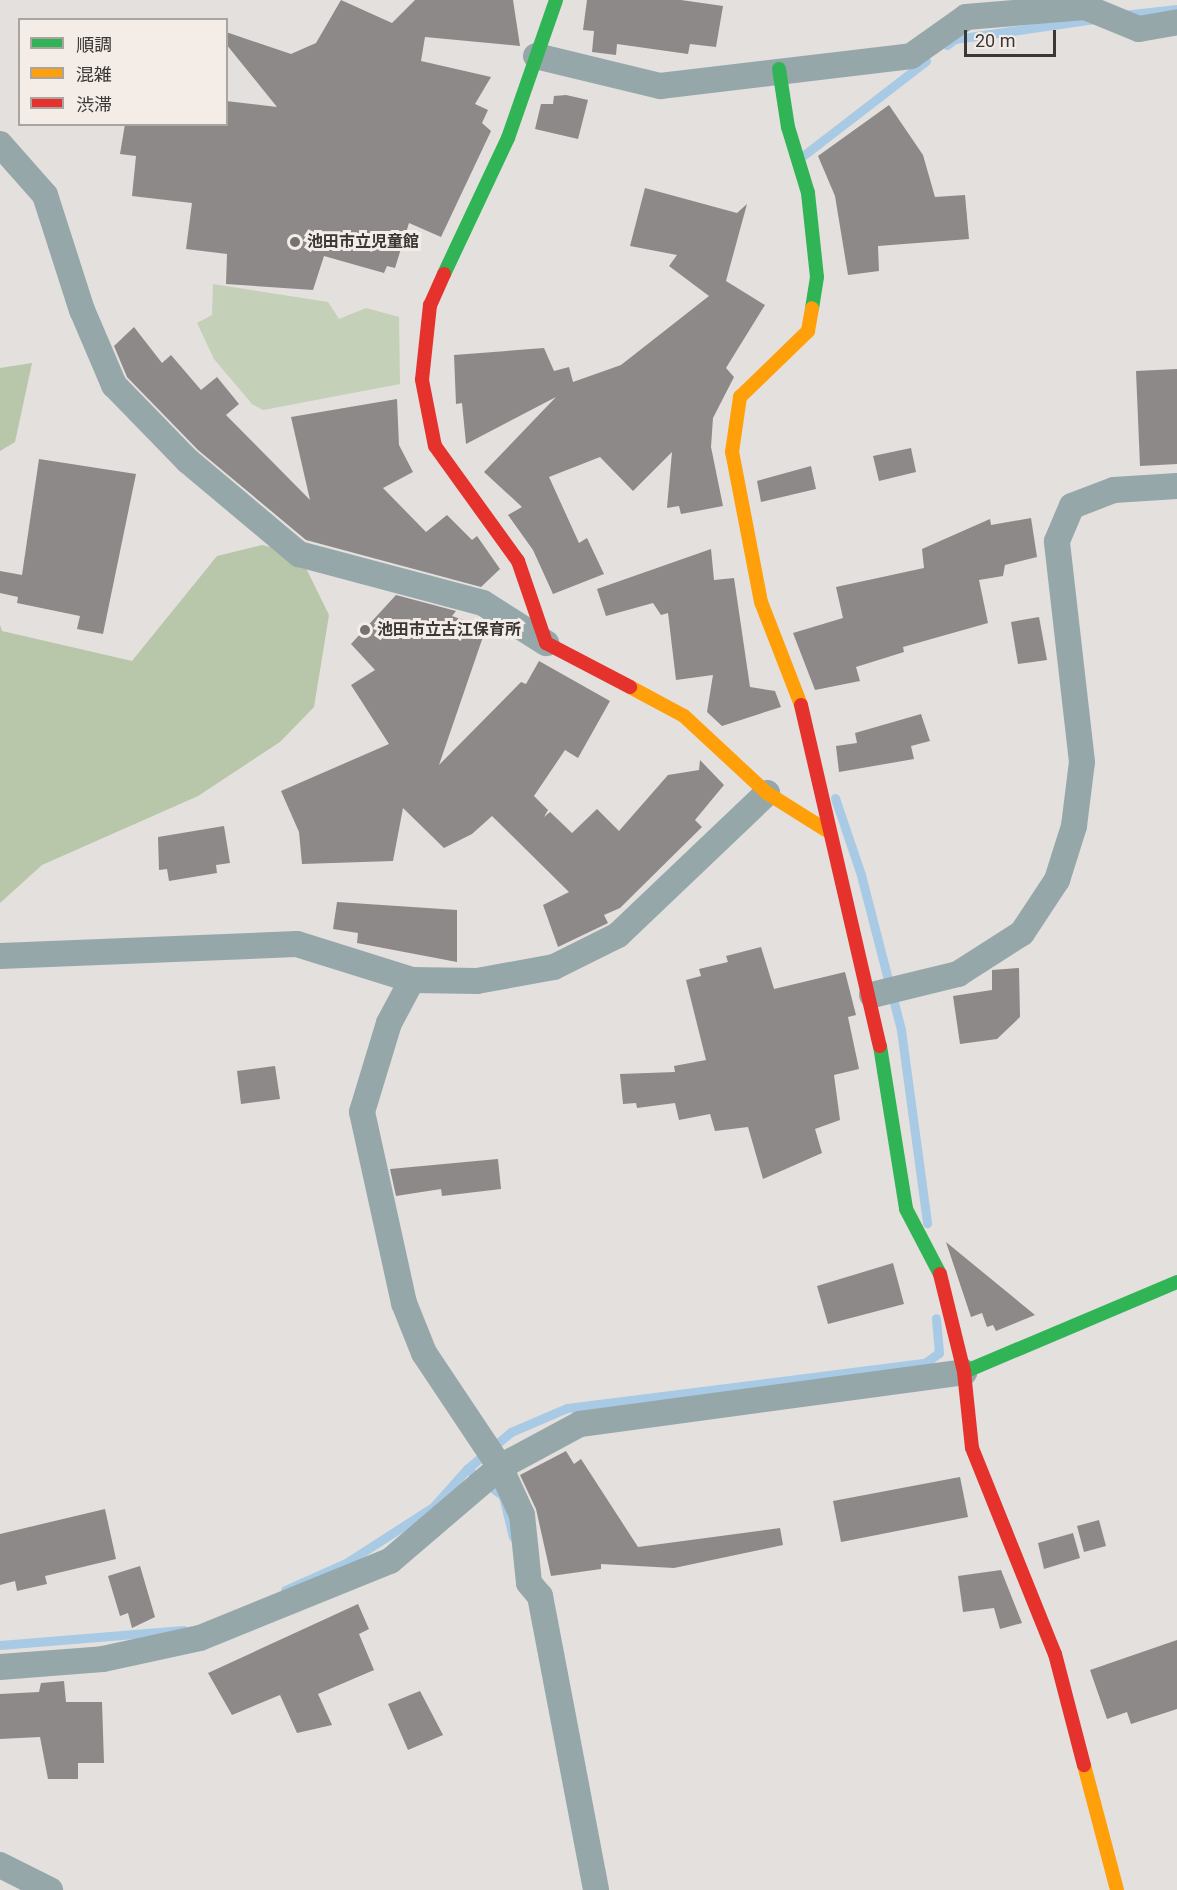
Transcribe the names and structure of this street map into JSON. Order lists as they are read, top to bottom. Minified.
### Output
{"places":["池田市立児童館","池田市立古江保育所"],"legend":["順調","混雑","渋滞"],"scale_bar":"20 m"}
